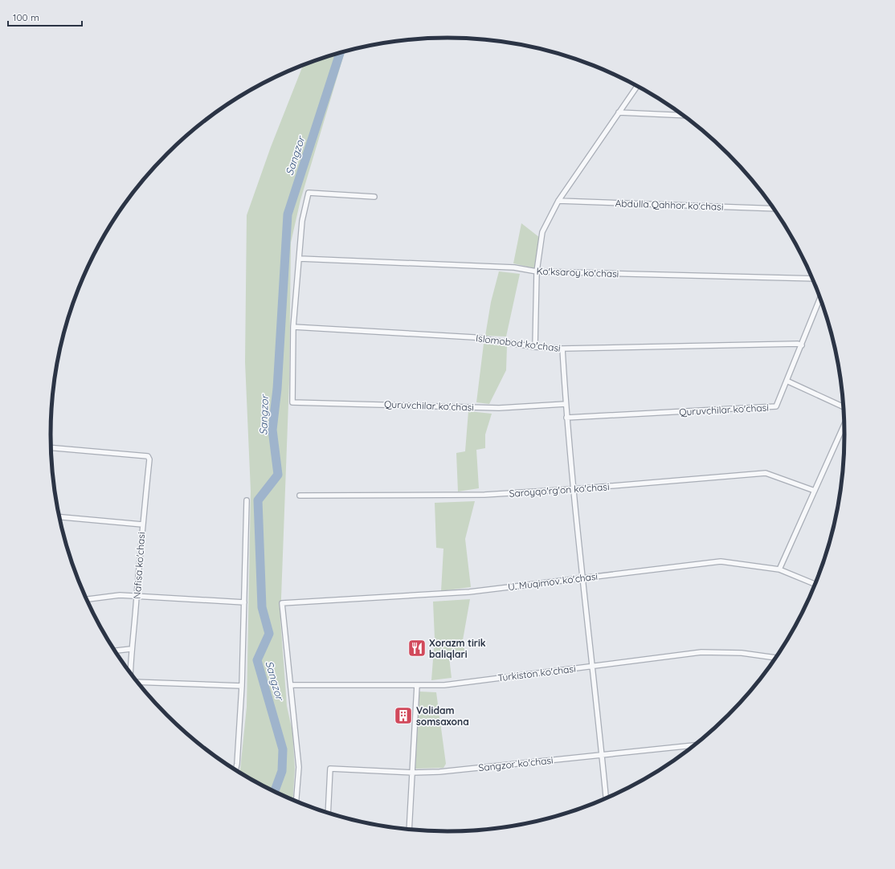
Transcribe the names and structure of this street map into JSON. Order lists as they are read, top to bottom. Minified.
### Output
{"streets":{"street":["Abdulla Qahhor ko'chasi","Ko'ksaroy ko'chasi","Islomobod ko'chasi","Quruvchilar ko'chasi","Saroyqo'rg'on ko'chasi","Nafisa ko'chasi","U. Muqimov ko'chasi","Turkiston ko'chasi","Sangzor ko'chasi"]},"crossings":[["Islomobod ko'chasi","Quruvchilar ko'chasi"],["U. Muqimov ko'chasi","Turkiston ko'chasi"]],"water":["Sangzor"],"places":{"restaurant":["Xorazm tirik baliqlari"],"building":["Volidam somsaxona"]},"scale_bar":"100 m"}
